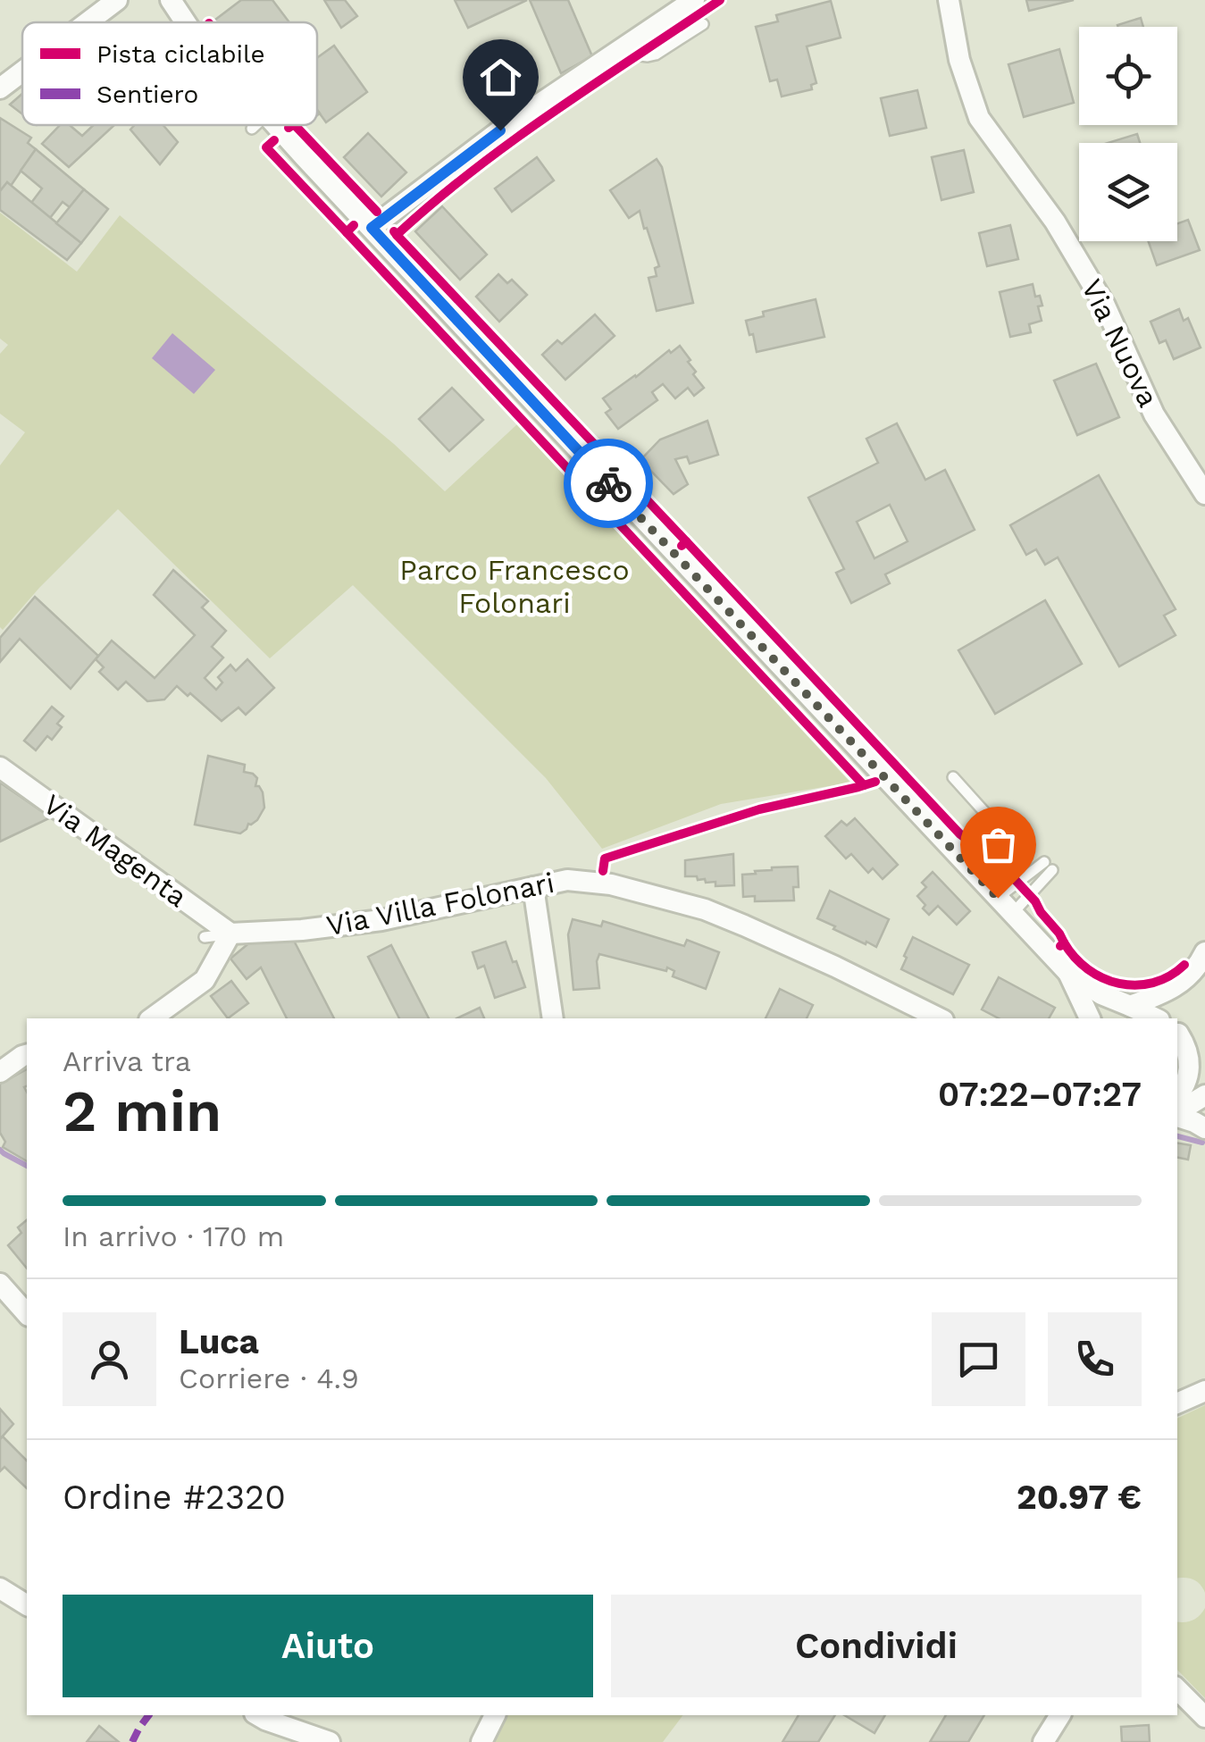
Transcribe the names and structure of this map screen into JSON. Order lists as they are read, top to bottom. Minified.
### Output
{"streets":{"street":["Via Nuova","Via Magenta","Via Villa Folonari"]},"crossings":[["Via Magenta","Via Villa Folonari"]],"parks":["Parco Francesco Folonari"],"legend":["Pista ciclabile","Sentiero"],"page":{"heading":["2 min","Arriva tra","07:22–07:27"],"panel":["Luca","Corriere · 4.9","Ordine #2320","20.97 €"],"bar":"In arrivo · 170 m","buttons":["Aiuto","Condividi"]}}
